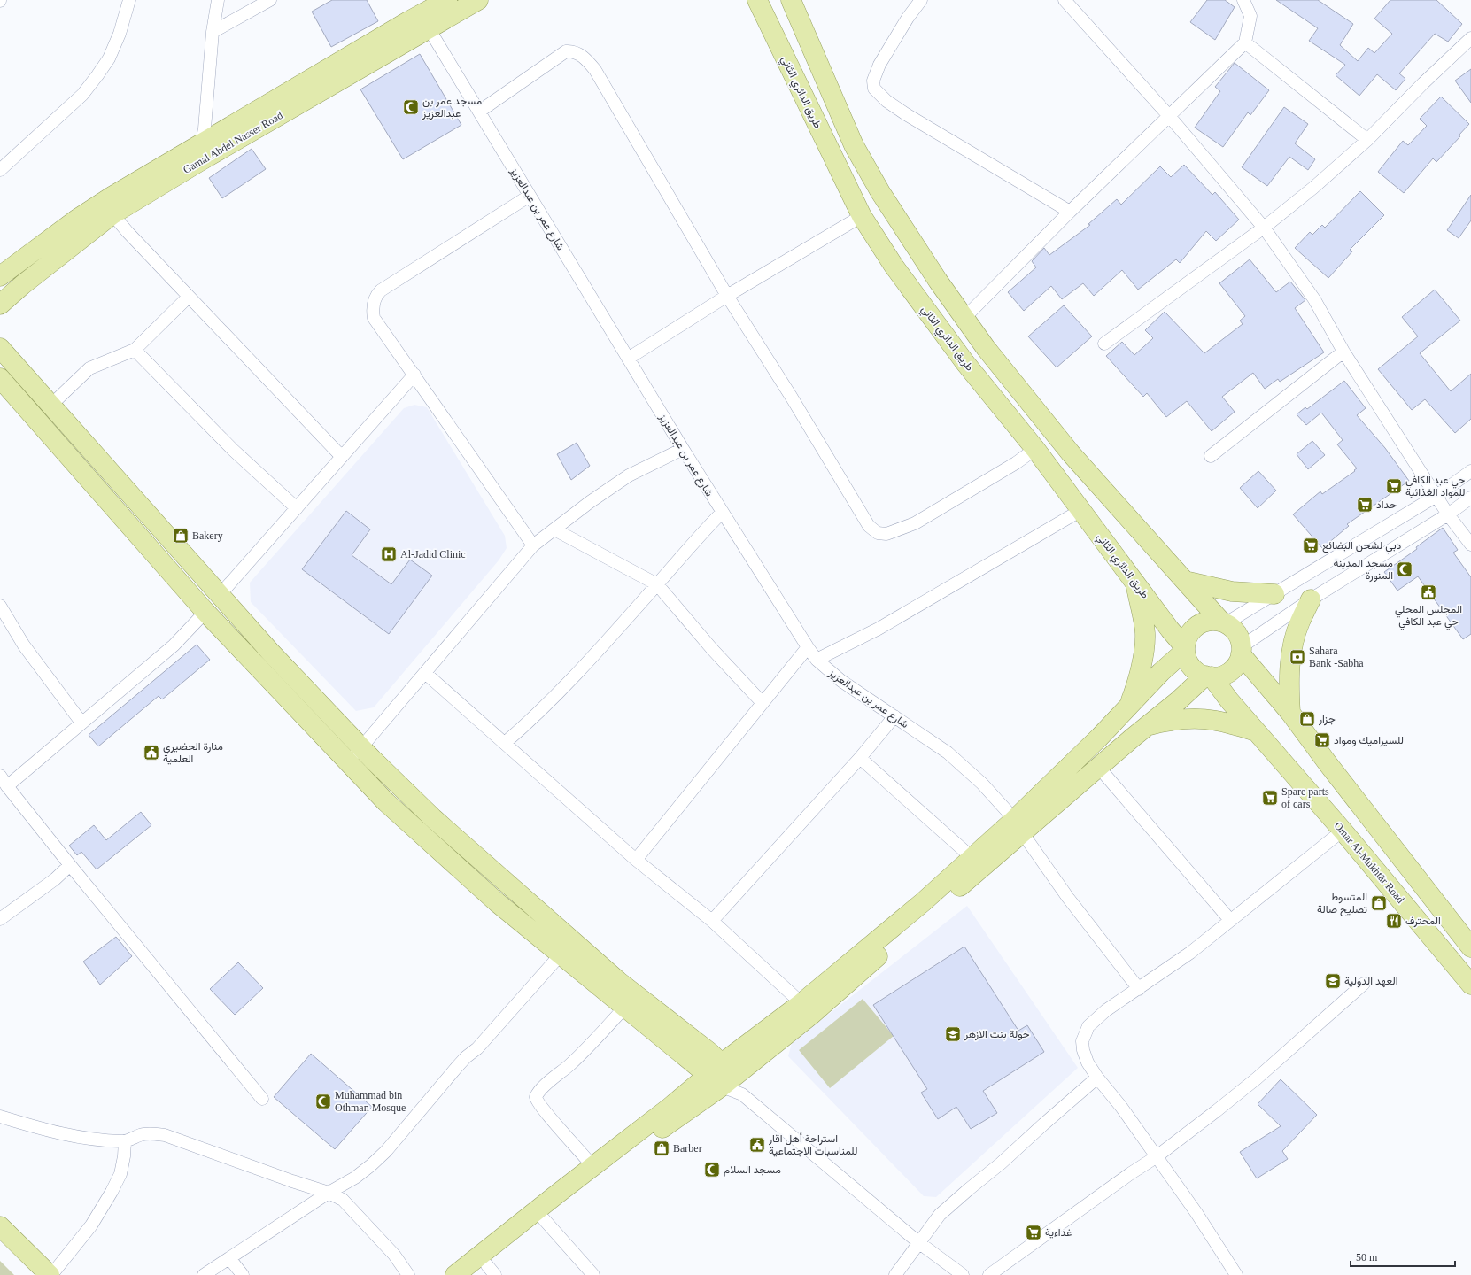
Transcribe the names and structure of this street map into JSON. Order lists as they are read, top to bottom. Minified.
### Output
{"streets":{"main road":["طريق الدائري الثاني","Gamal Abdel Nasser Road","Omar Al-Mukhtār Road"],"street":["شارع عمر بن عبدالعزيز"]},"crossings":[["طريق الدائري الثاني","Omar Al-Mukhtār Road"],["Gamal Abdel Nasser Road","شارع عمر بن عبدالعزيز"]],"places":{"mosque":["مسجد عمر بن عبدالعزيز","مسجد المدينة المنورة","Muhammad bin Othman Mosque","مسجد السلام"],"supermarket":["حي عبد الكافي للمواد الغذائية","حداد","دبي لشحن البضائع","للسيراميك ومواد","Spare parts of cars","غداءية"],"shop":["Bakery","جزار","المتسوط تصليح صالة","Barber"],"hospital":["Al-Jadid Clinic"],"public building":["المجلس المحلي حي عبد الكافي","منارة الحضيري العلمية","استراحة أهل اقار للمناسبات الاجتماعية"],"bank":["Sahara Bank -Sabha"],"restaurant":["المحترف"],"school or university":["العهد الدولية","خولة بنت الازهر"]},"scale_bar":"50 m"}
